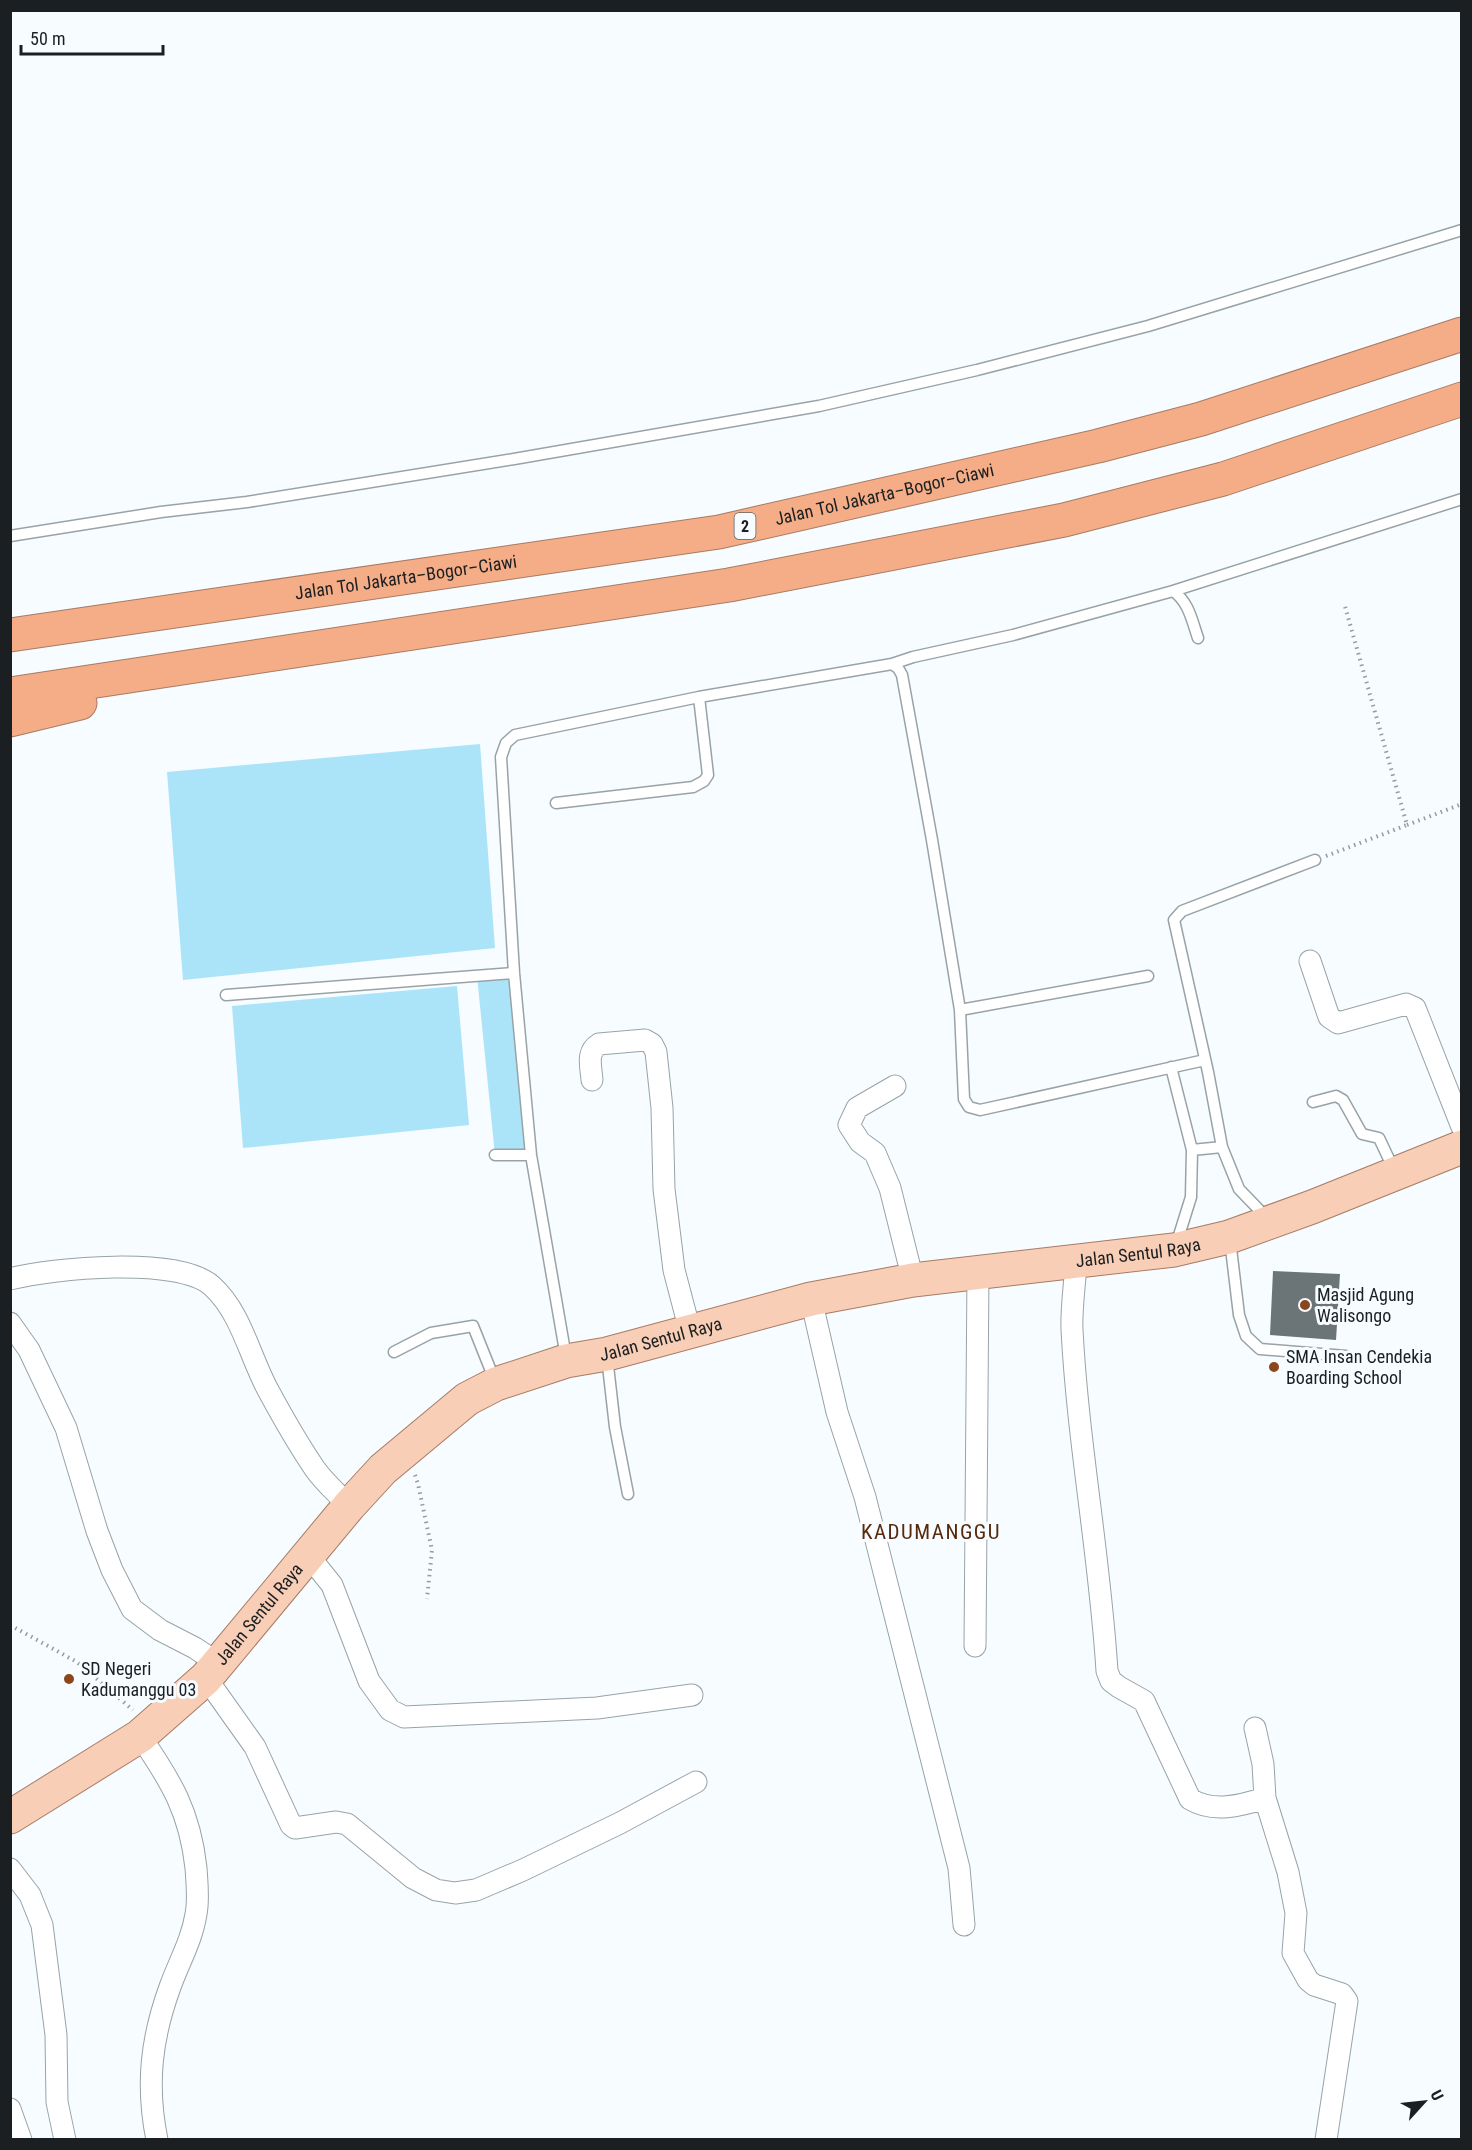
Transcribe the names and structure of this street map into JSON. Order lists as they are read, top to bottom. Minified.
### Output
{"streets":{"highway":["Jalan Tol Jakarta–Bogor–Ciawi","2"],"main road":["Jalan Sentul Raya"]},"districts":["KADUMANGGU"],"places":["Masjid Agung Walisongo","SMA Insan Cendekia Boarding School","SD Negeri Kadumanggu 03"],"scale_bar":"50 m","north":"top right"}
